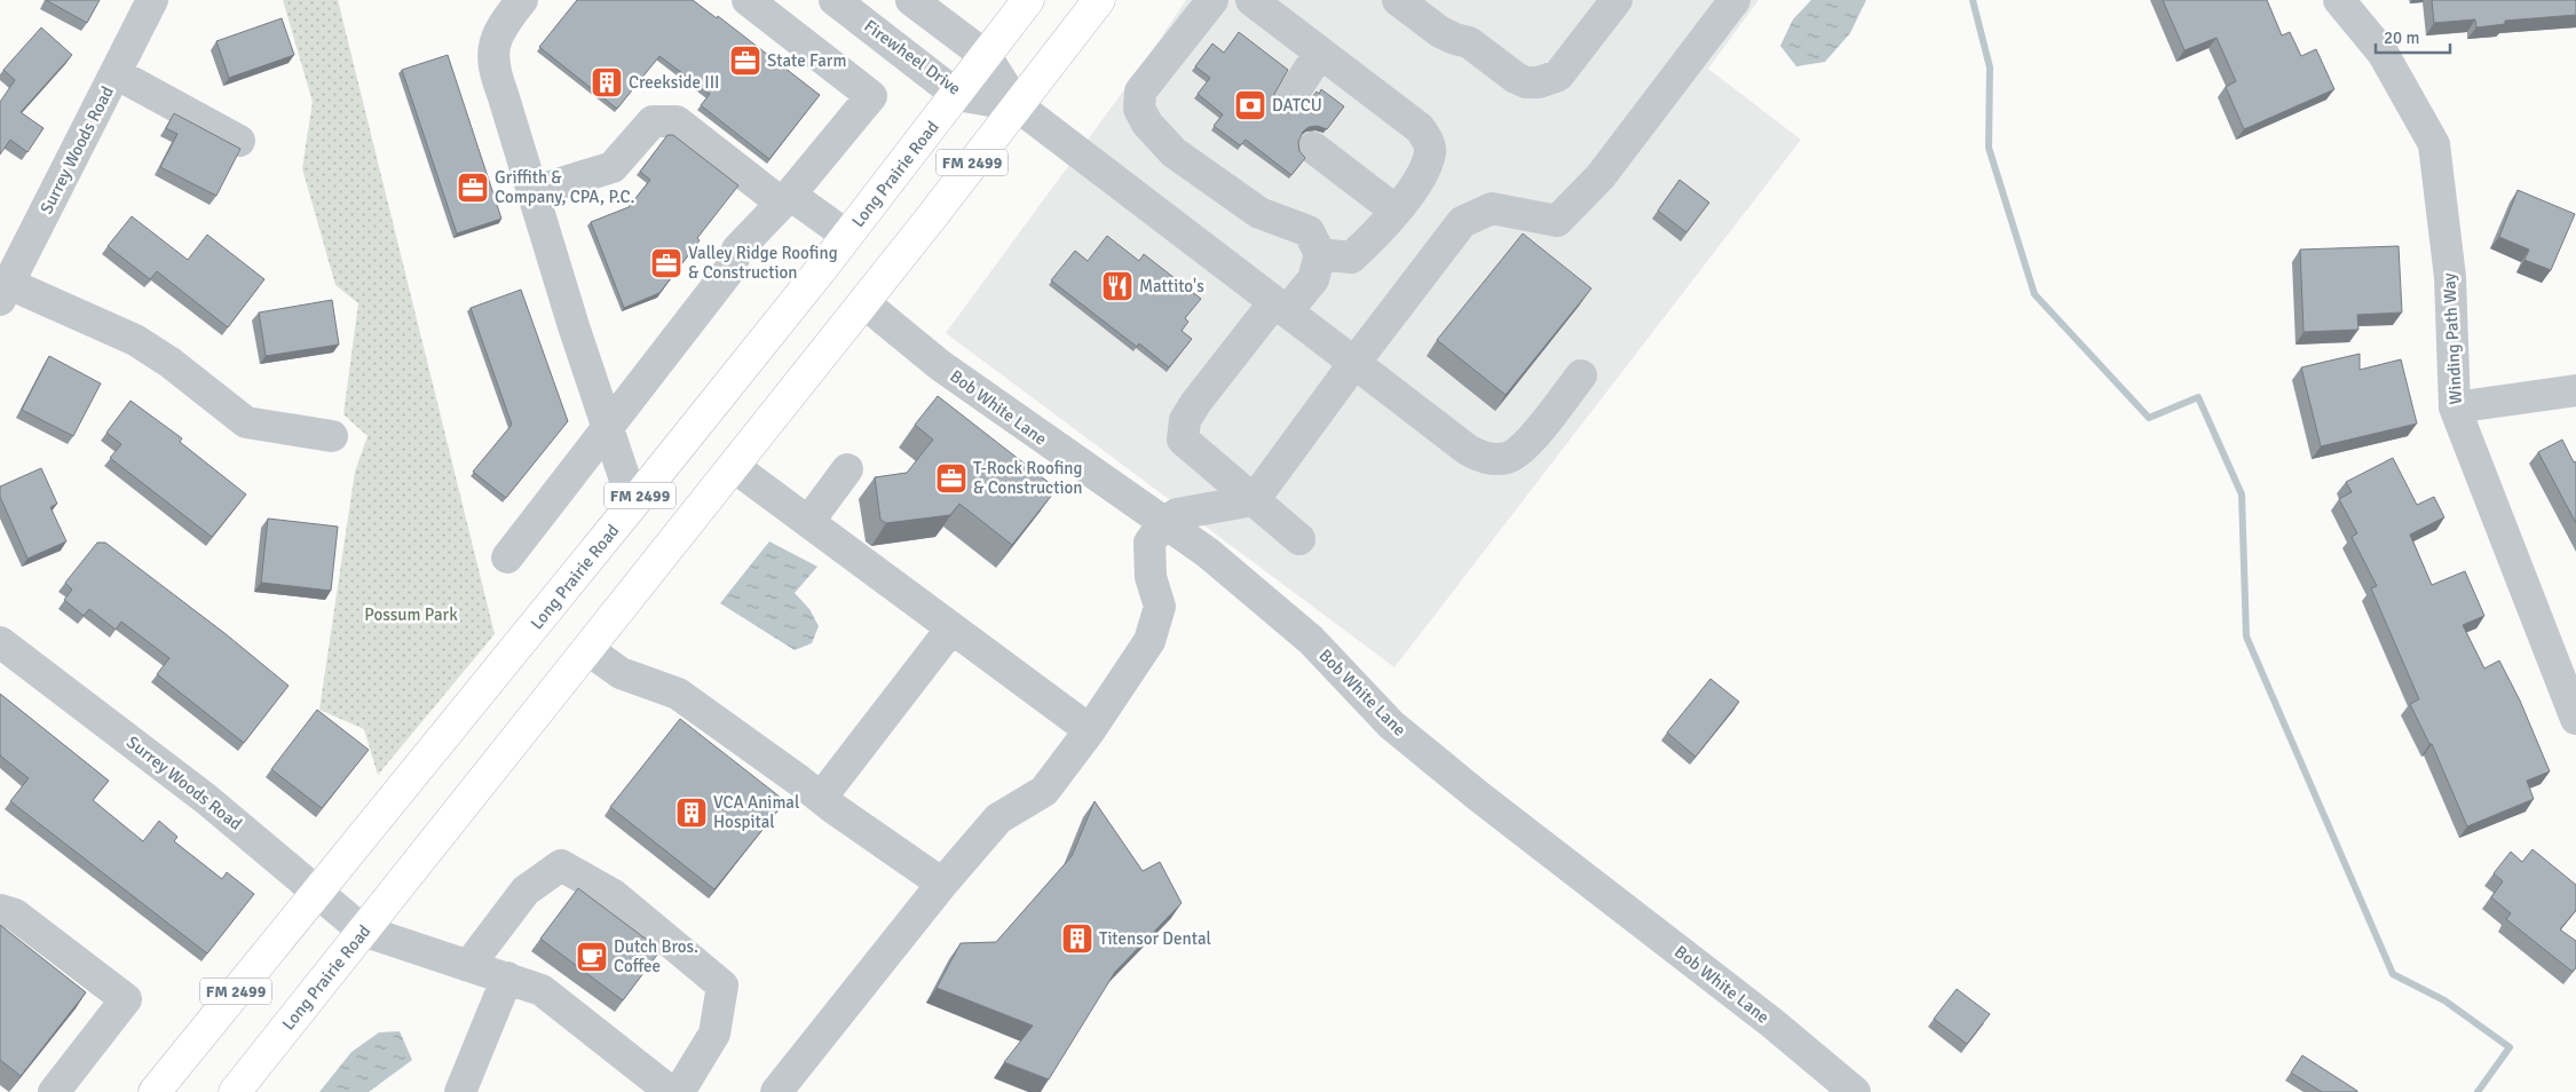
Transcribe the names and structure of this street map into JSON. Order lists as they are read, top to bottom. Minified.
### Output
{"streets":{"main road":["FM 2499","Long Prairie Road"],"street":["Firewheel Drive","Surrey Woods Road","Winding Path Way","Bob White Lane"]},"crossings":[["Firewheel Drive","Long Prairie Road"],["Surrey Woods Road","Long Prairie Road"],["Long Prairie Road","Bob White Lane"]],"parks":["Possum Park"],"places":{"office":["State Farm","Griffith & Company, CPA, P.C.","Valley Ridge Roofing & Construction","T-Rock Roofing & Construction"],"building":["Creekside III","VCA Animal Hospital","Titensor Dental"],"bank":["DATCU"],"restaurant":["Mattito's"],"cafe":["Dutch Bros. Coffee"]},"scale_bar":"20 m"}
